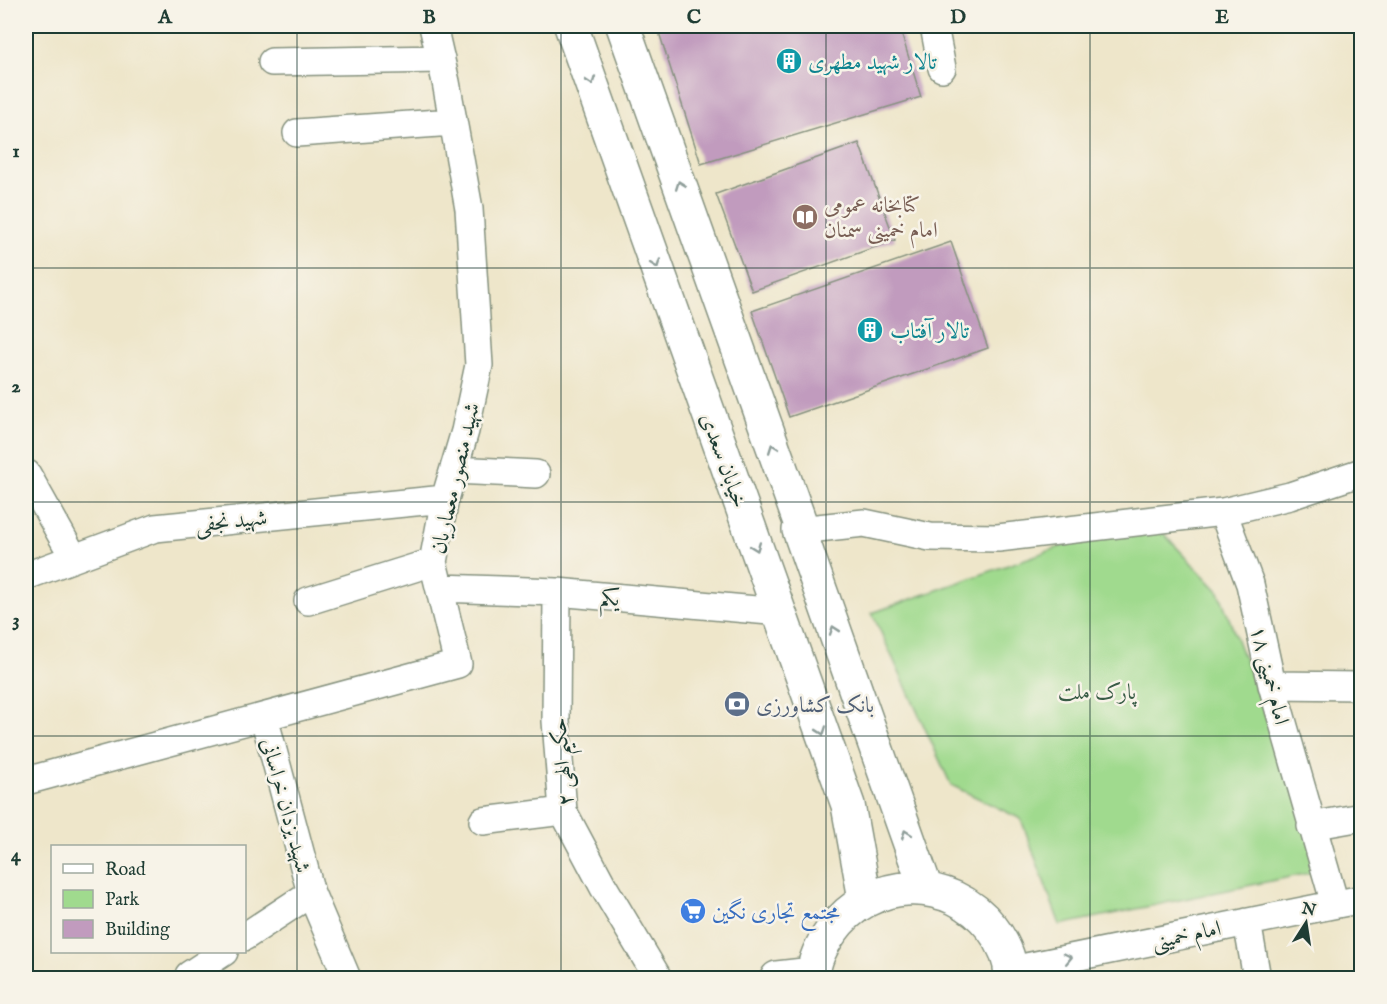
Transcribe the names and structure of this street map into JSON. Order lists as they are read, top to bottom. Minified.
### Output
{"streets":{"main road":["خیابان سعدی"],"street":["شهید منصور معماریان","شهید نجفی","یکم","امام خمینی ۱۸","حکیم الهی ۲","شهید یزدان خراسانی","امام خمینی"]},"crossings":[["خیابان سعدی","یکم"],["شهید منصور معماریان","شهید نجفی"],["شهید منصور معماریان","یکم"],["شهید منصور معماریان","شهید یزدان خراسانی"],["یکم","حکیم الهی ۲"],["امام خمینی ۱۸","امام خمینی"]],"one_way":["امام خمینی"],"parks":["پارک ملت"],"places":{"building":["تالار شهید مطهری","تالار آفتاب"],"library":["کتابخانه عمومی امام خمینی سمنان"],"bank":["بانک کشاورزی"],"supermarket":["مجتمع تجاری نگین"]},"legend":["Road","Park","Building"],"north":"top","grid":{"columns":["A","B","C","D","E"],"rows":["1","2","3","4"]}}
